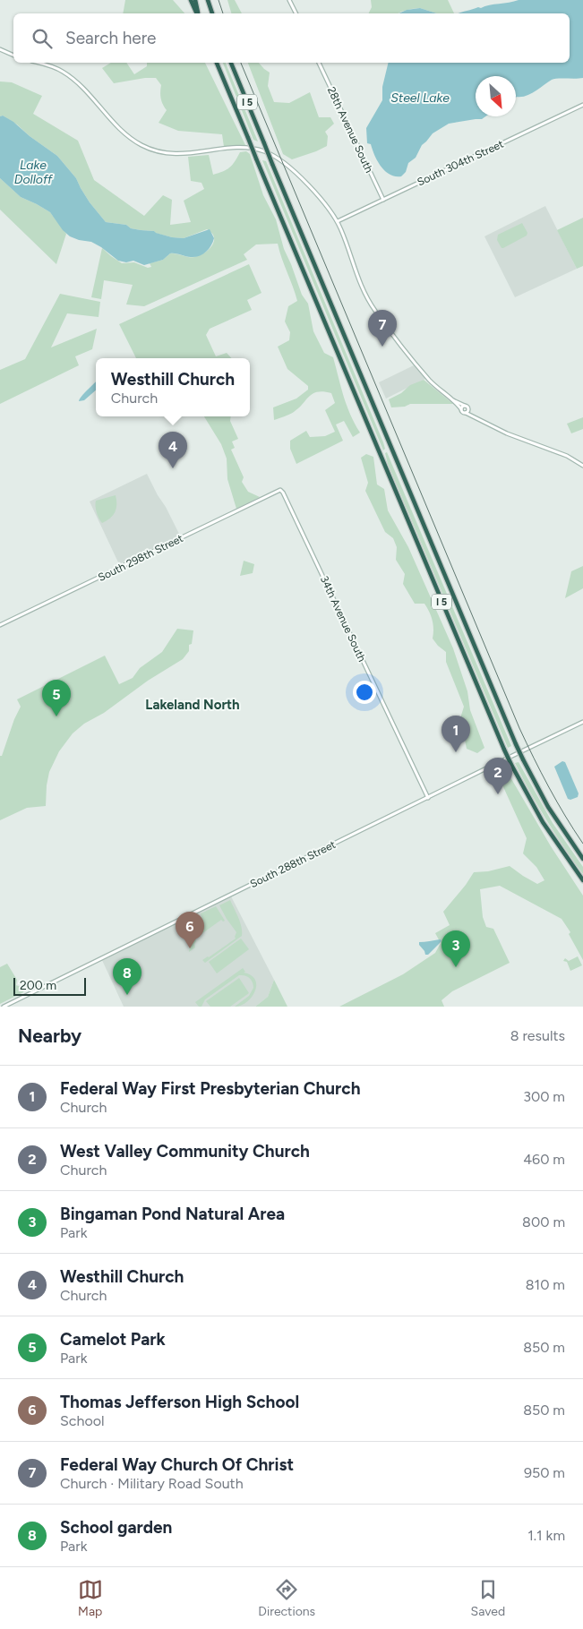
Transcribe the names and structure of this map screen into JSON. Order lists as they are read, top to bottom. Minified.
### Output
{"streets":{"highway":["I 5"],"main road":["28th Avenue South","South 304th Street","South 298th Street","34th Avenue South","South 288th Street"]},"crossings":[["28th Avenue South","South 304th Street"],["South 298th Street","34th Avenue South"],["34th Avenue South","South 288th Street"]],"districts":["Lakeland North"],"water":["Steel Lake","Lake Dolloff"],"scale_bar":"200 m","north":"bottom right","page":{"search":"Search here","pins":["7","4","5","1","2","6","3","8"],"popup":["Westhill Church","Church"],"scale":"200 m","heading":["Nearby","8 results"],"list":[{"mark":"1","name":"Federal Way First Presbyterian Church","note":"Church","value":"300 m"},{"mark":"2","name":"West Valley Community Church","note":"Church","value":"460 m"},{"mark":"3","name":"Bingaman Pond Natural Area","note":"Park","value":"800 m"},{"mark":"4","name":"Westhill Church","note":"Church","value":"810 m"},{"mark":"5","name":"Camelot Park","note":"Park","value":"850 m"},{"mark":"6","name":"Thomas Jefferson High School","note":"School","value":"850 m"},{"mark":"7","name":"Federal Way Church Of Christ","note":"Church · Military Road South","value":"950 m"},{"mark":"8","name":"School garden","note":"Park","value":"1.1 km"}],"nav":["Map","Directions","Saved"]}}
